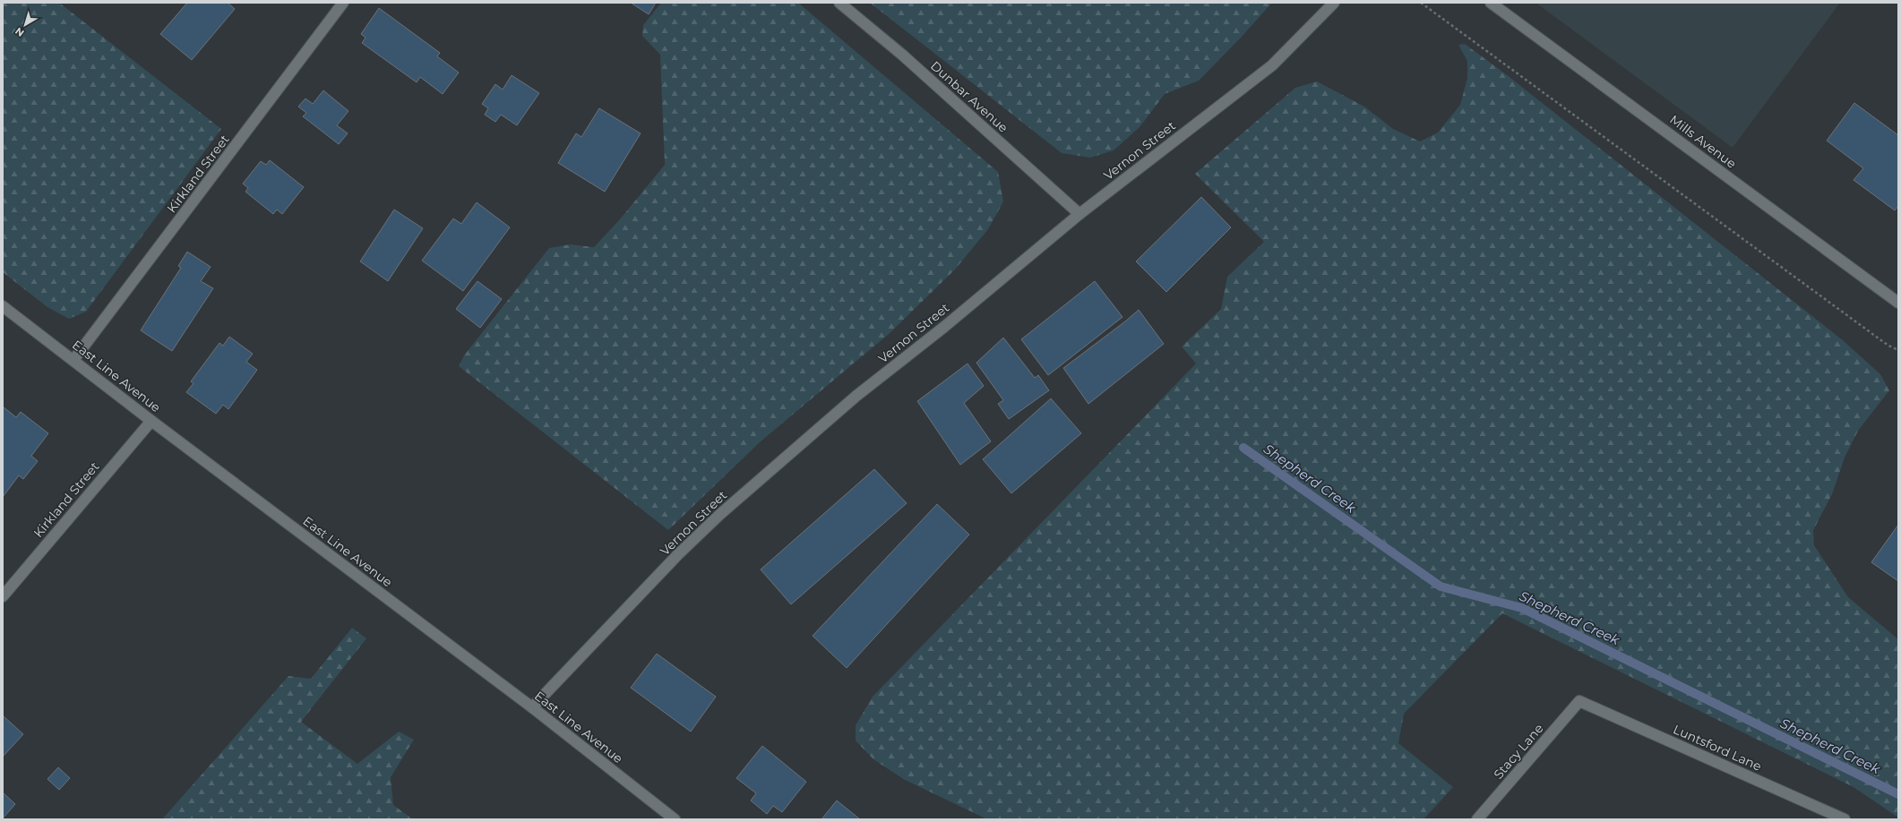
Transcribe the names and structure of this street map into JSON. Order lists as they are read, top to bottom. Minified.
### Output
{"streets":{"street":["Dunbar Avenue","Mills Avenue","Vernon Street","Kirkland Street","East Line Avenue","Luntsford Lane","Stacy Lane"]},"crossings":[["Dunbar Avenue","Vernon Street"],["Vernon Street","East Line Avenue"],["Kirkland Street","East Line Avenue"],["Luntsford Lane","Stacy Lane"]],"water":["Shepherd Creek"],"north":"bottom left"}
